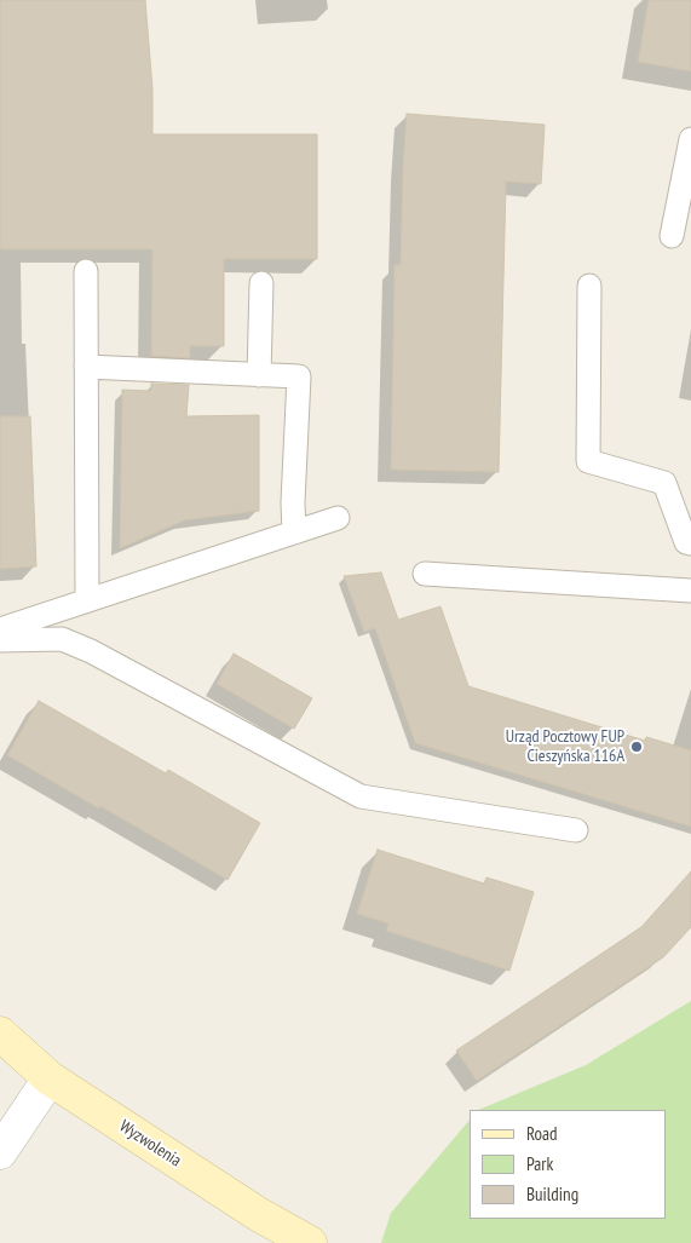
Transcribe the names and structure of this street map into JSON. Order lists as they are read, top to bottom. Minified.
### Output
{"streets":{"street":["Wyzwolenia"]},"places":["Urząd Pocztowy FUP Cieszyńska 116A"],"legend":["Road","Park","Building"]}
